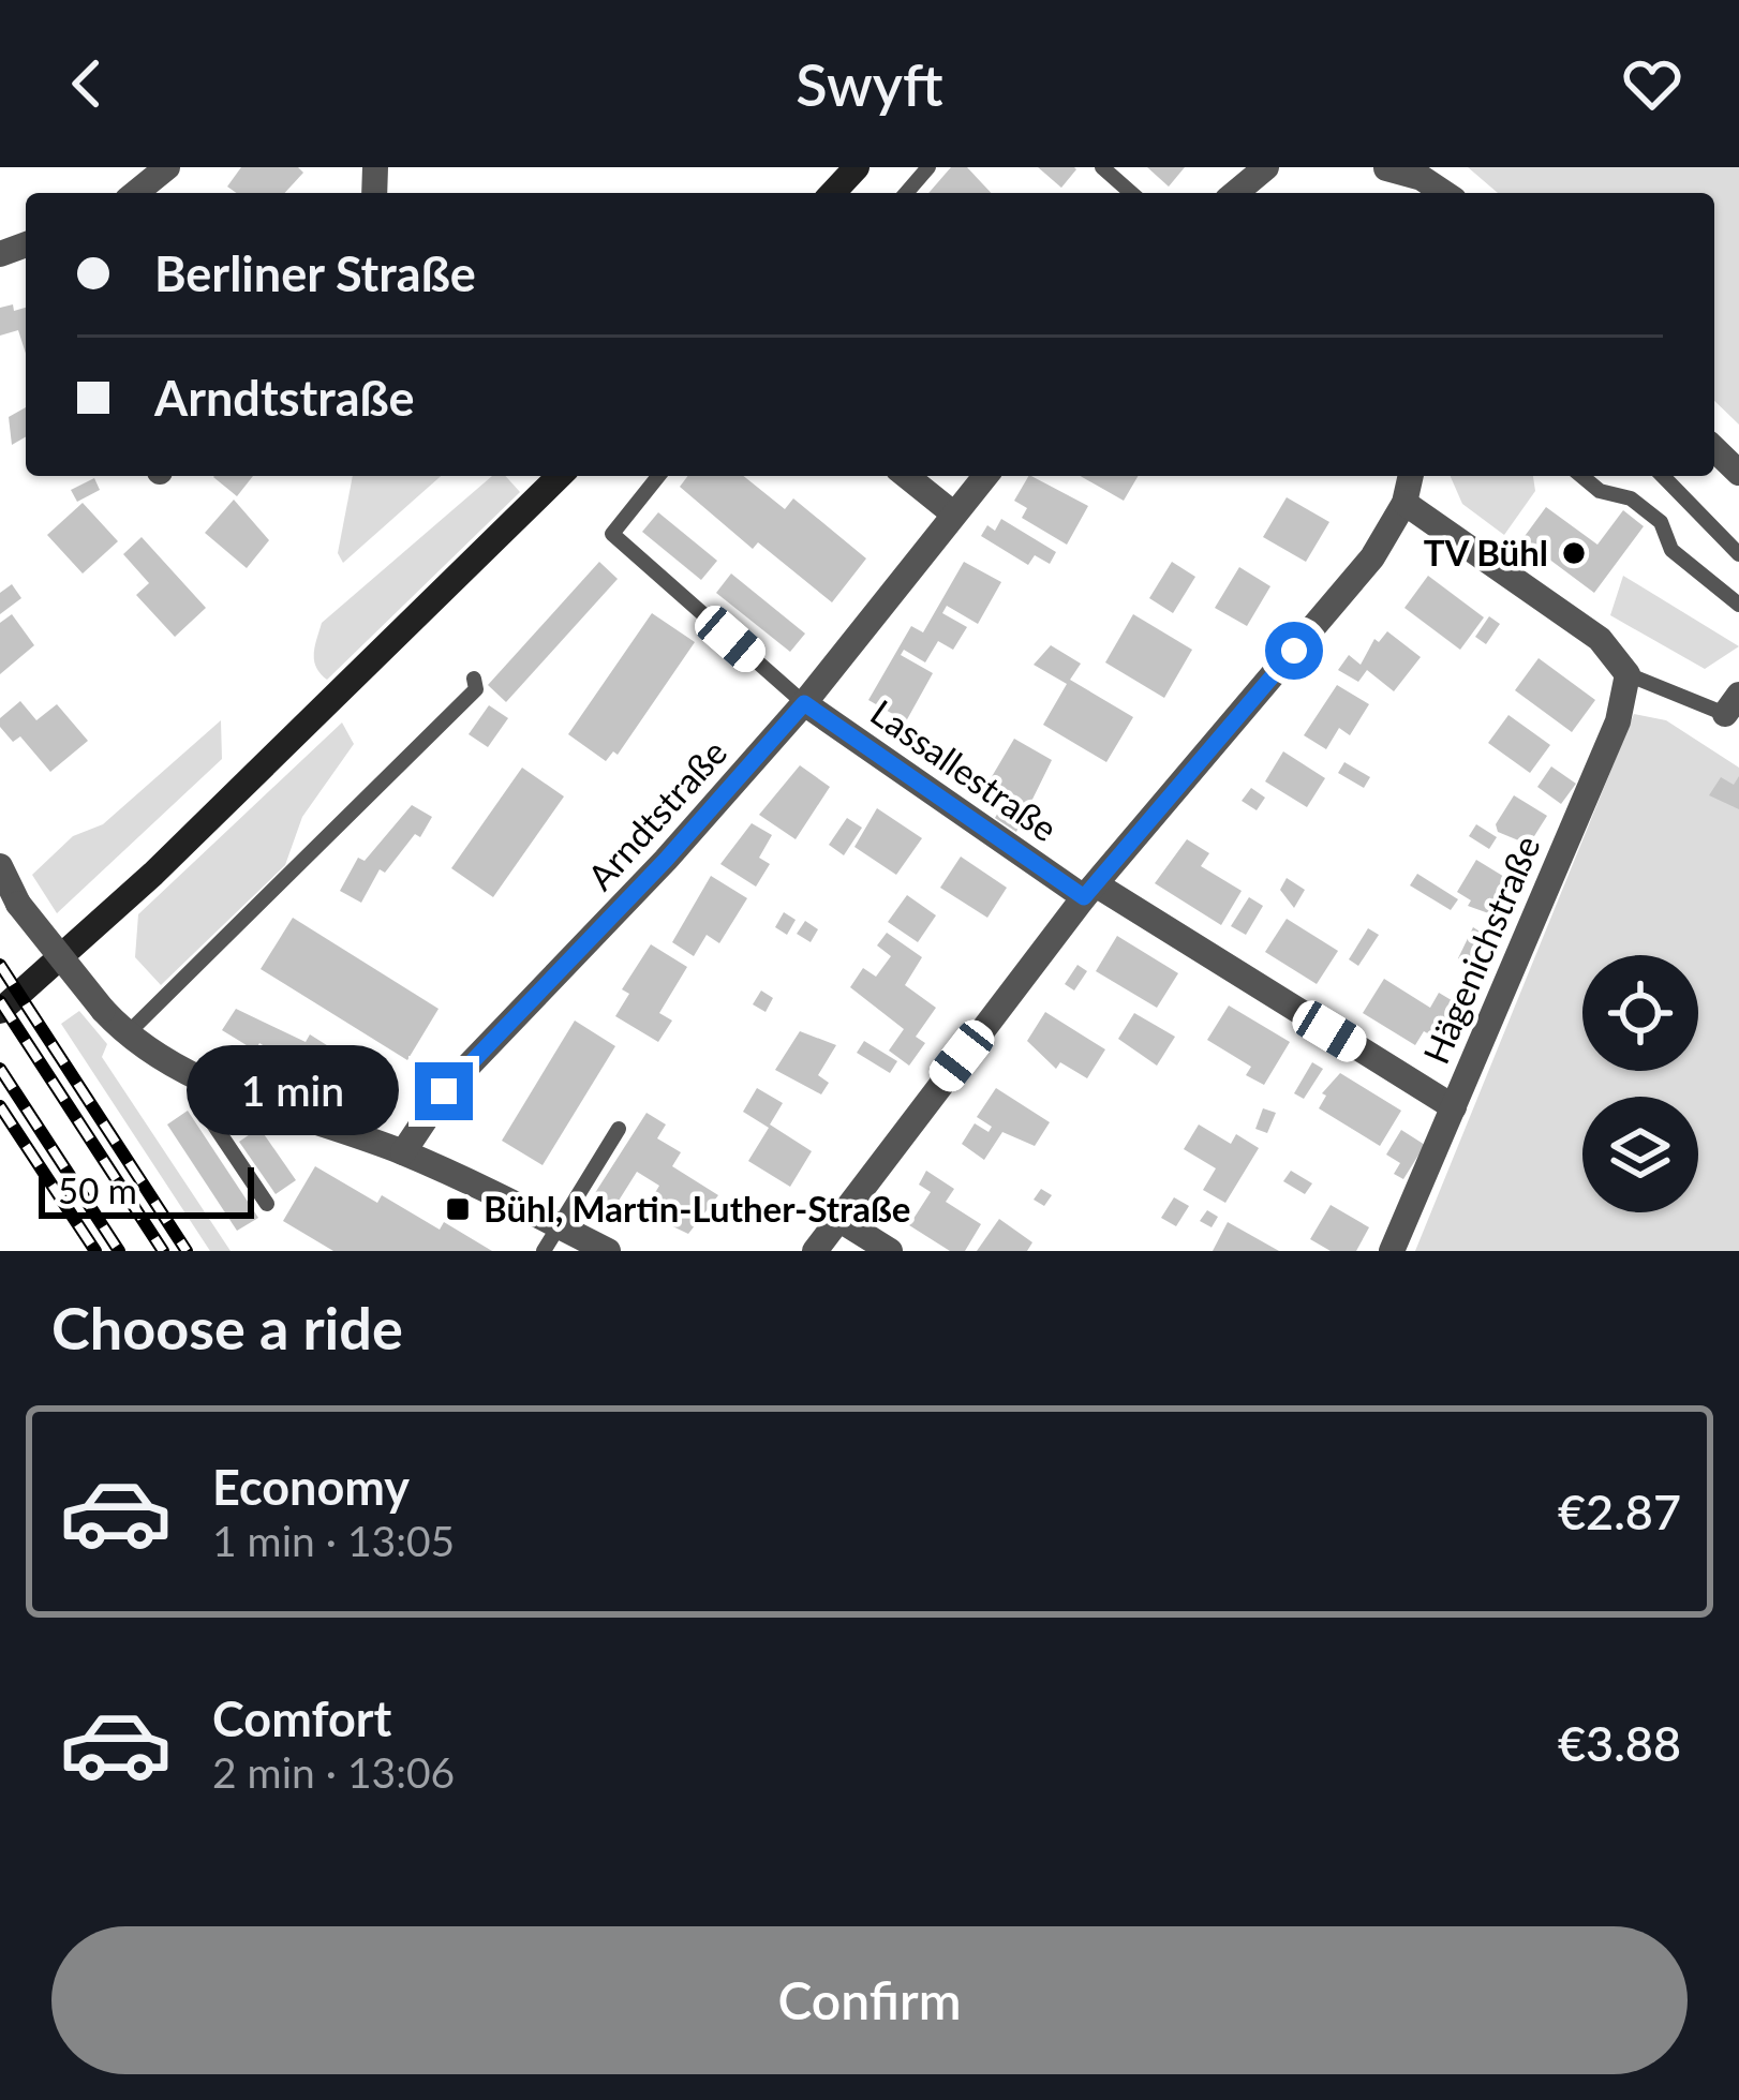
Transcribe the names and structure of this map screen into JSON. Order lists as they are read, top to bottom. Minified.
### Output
{"streets":{"street":["Lassallestraße","Arndtstraße","Hägenichstraße"]},"crossings":[["Lassallestraße","Arndtstraße"],["Lassallestraße","Hägenichstraße"]],"places":{"other":["TV Bühl"],"transit":["Bühl, Martin-Luther-Straße"]},"scale_bar":"50 m","page":{"header":"Swyft","banner":["Berliner Straße","Arndtstraße"],"bubble":"1 min","scale":"50 m","heading":"Choose a ride","list":[{"name":"Economy","note":"1 min · 13:05","value":"€2.87"},{"name":"Comfort","note":"2 min · 13:06","value":"€3.88"}],"buttons":"Confirm"}}
